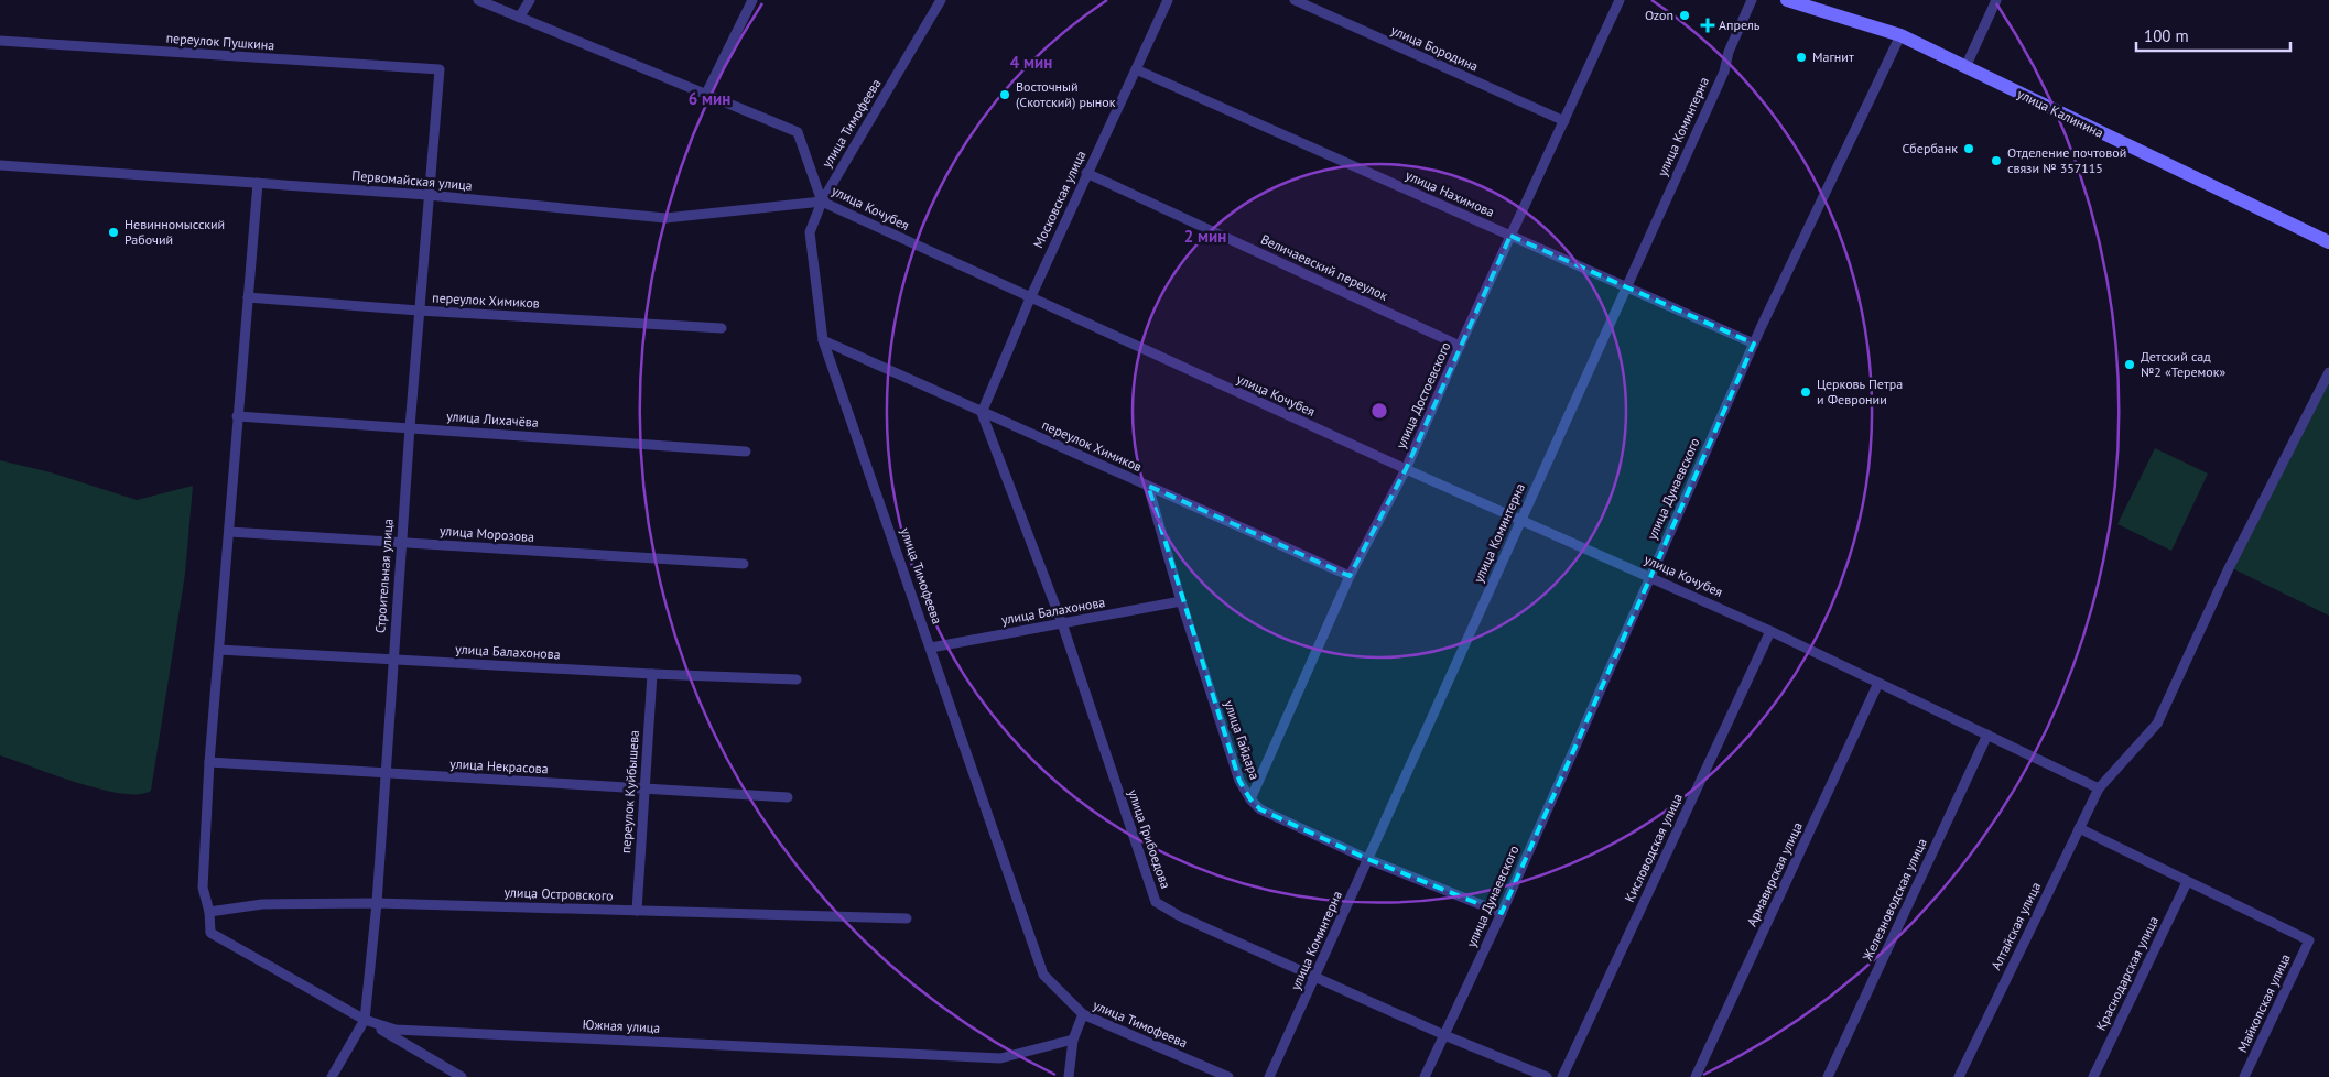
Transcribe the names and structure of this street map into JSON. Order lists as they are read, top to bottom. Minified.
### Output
{"streets":{"main road":["улица Калинина"],"street":["переулок Пушкина","улица Бородина","улица Тимофеева","улица Коминтерна","Первомайская улица","улица Нахимова","Московская улица","улица Кочубея","Величаевский переулок","переулок Химиков","улица Достоевского","улица Лихачёва","улица Дунаевского","улица Морозова","Строительная улица","улица Балахонова","улица Гайдара","улица Некрасова","переулок Куйбышева","улица Грибоедова","Кисловодская улица","Армавирская улица","улица Островского","Железноводская улица","Алтайская улица","Краснодарская улица","Майкопская улица","Южная улица"]},"crossings":[["переулок Пушкина","Строительная улица"],["улица Бородина","улица Достоевского"],["улица Калинина","улица Дунаевского"],["улица Тимофеева","Первомайская улица"],["улица Тимофеева","улица Кочубея"],["улица Тимофеева","переулок Химиков"],["улица Тимофеева","улица Балахонова"],["улица Коминтерна","улица Нахимова"],["улица Коминтерна","улица Кочубея"],["улица Коминтерна","улица Гайдара"],["улица Коминтерна","улица Грибоедова"],["Первомайская улица","улица Кочубея"],["Первомайская улица","Строительная улица"],["улица Нахимова","Московская улица"],["улица Нахимова","улица Достоевского"],["улица Нахимова","улица Дунаевского"],["Московская улица","улица Кочубея"],["Московская улица","Величаевский переулок"],["Московская улица","переулок Химиков"],["Московская улица","улица Грибоедова"],["улица Кочубея","улица Достоевского"],["улица Кочубея","улица Дунаевского"],["улица Кочубея","Кисловодская улица"],["улица Кочубея","Армавирская улица"],["улица Кочубея","Железноводская улица"],["улица Кочубея","Алтайская улица"],["Величаевский переулок","улица Достоевского"],["переулок Химиков","улица Достоевского"],["переулок Химиков","Строительная улица"],["переулок Химиков","улица Гайдара"],["переулок Химиков","улица Грибоедова"],["улица Достоевского","улица Гайдара"],["улица Лихачёва","Строительная улица"],["улица Дунаевского","улица Гайдара"],["улица Дунаевского","улица Грибоедова"],["улица Морозова","Строительная улица"],["Строительная улица","улица Балахонова"],["Строительная улица","улица Некрасова"],["Строительная улица","улица Островского"],["Строительная улица","Южная улица"],["улица Балахонова","улица Гайдара"],["улица Балахонова","переулок Куйбышева"],["улица Балахонова","улица Грибоедова"],["улица Некрасова","переулок Куйбышева"],["переулок Куйбышева","улица Островского"],["улица Островского","Южная улица"],["Краснодарская улица","Майкопская улица"]],"places":{"other":["Ozon","Магнит","Восточный (Скотский) рынок","Сбербанк","Отделение почтовой связи № 357115","Невинномысский Рабочий","Детский сад №2 «Теремок»","Церковь Петра и Февронии"],"health":["Апрель"]},"scale_bar":"100 m","rings":["4 мин","6 мин","2 мин"]}
